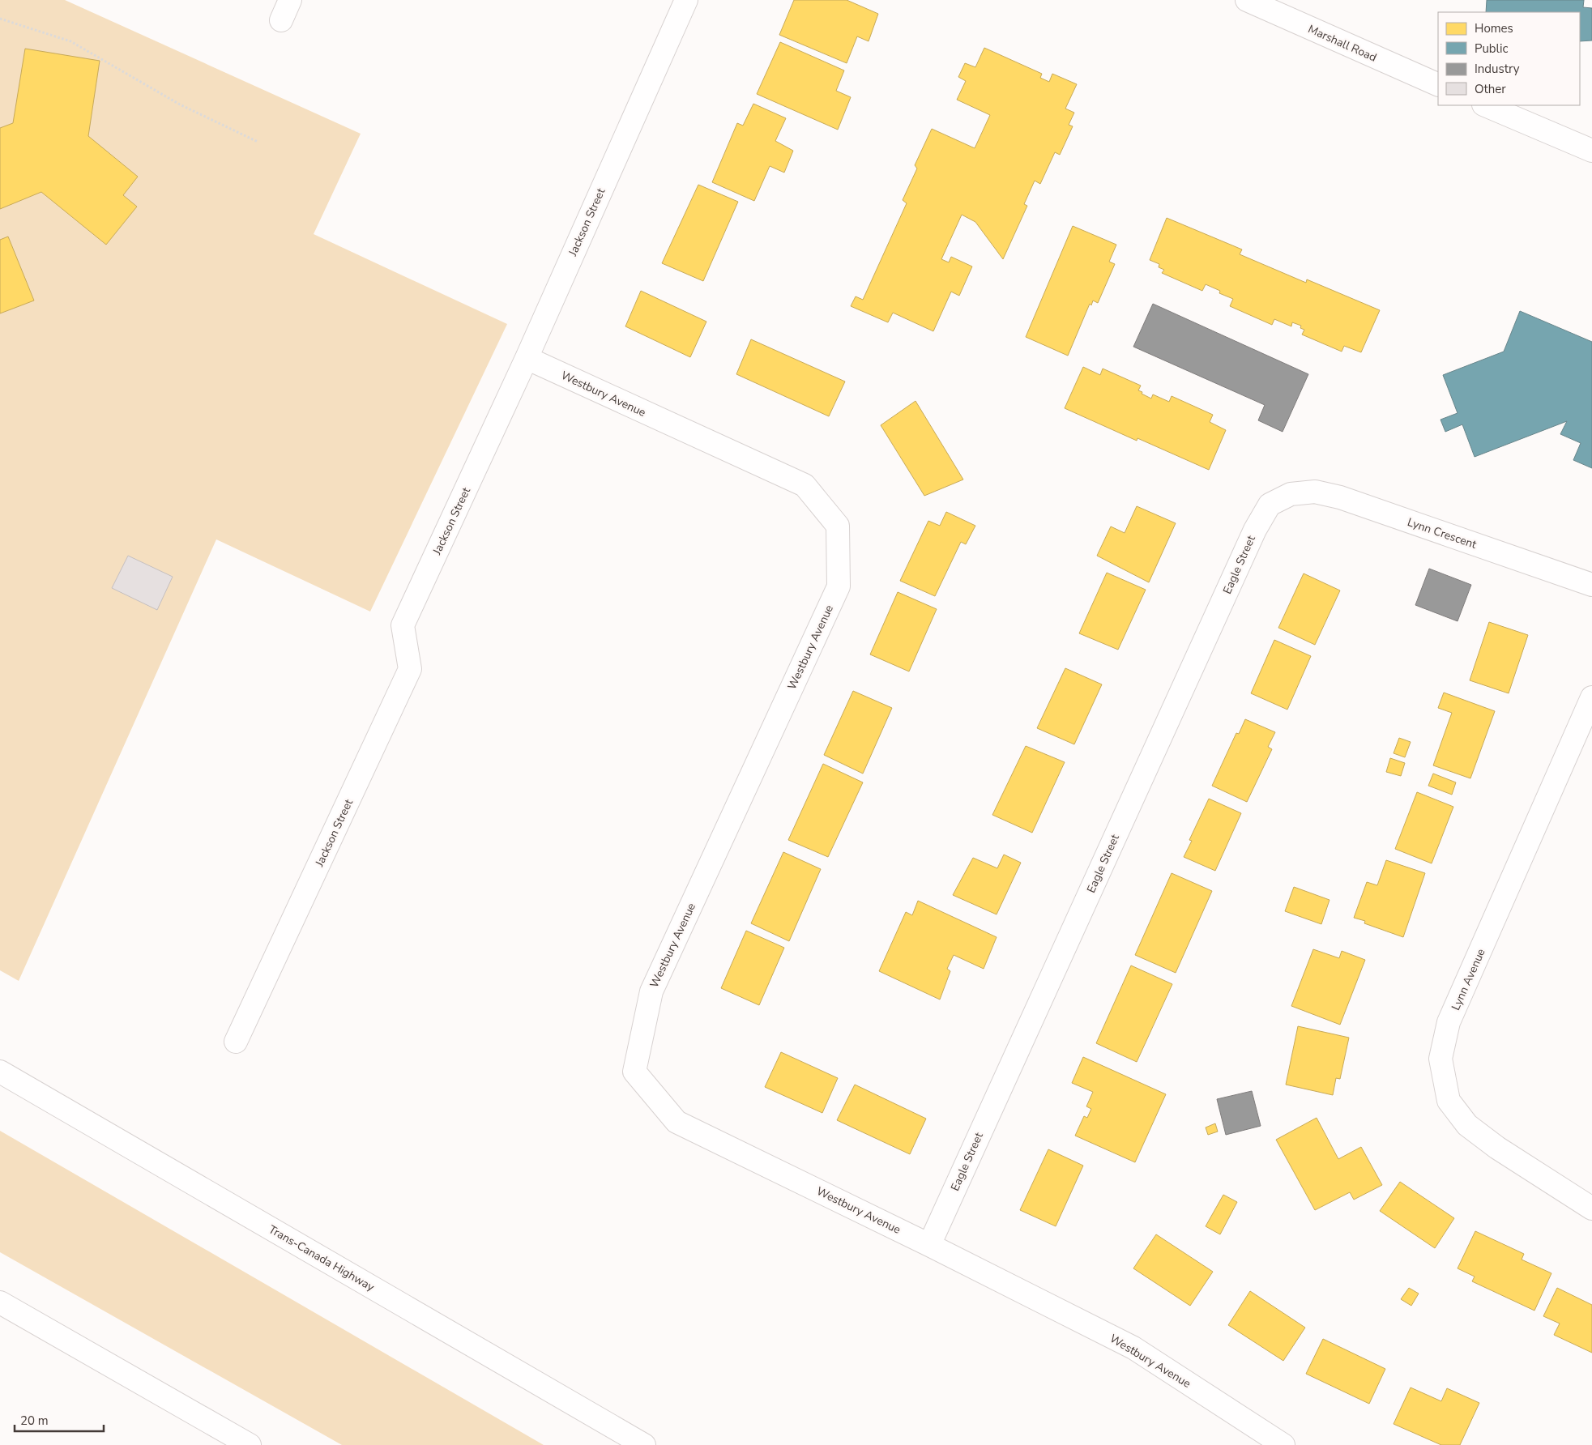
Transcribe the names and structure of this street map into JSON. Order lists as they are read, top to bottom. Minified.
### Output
{"streets":{"main road":["Marshall Road","Jackson Street","Westbury Avenue","Lynn Crescent","Eagle Street","Lynn Avenue","Trans-Canada Highway"]},"crossings":[["Jackson Street","Westbury Avenue"],["Westbury Avenue","Eagle Street"],["Lynn Crescent","Eagle Street"]],"legend":["Homes","Public","Industry","Other"],"scale_bar":"20 m"}
